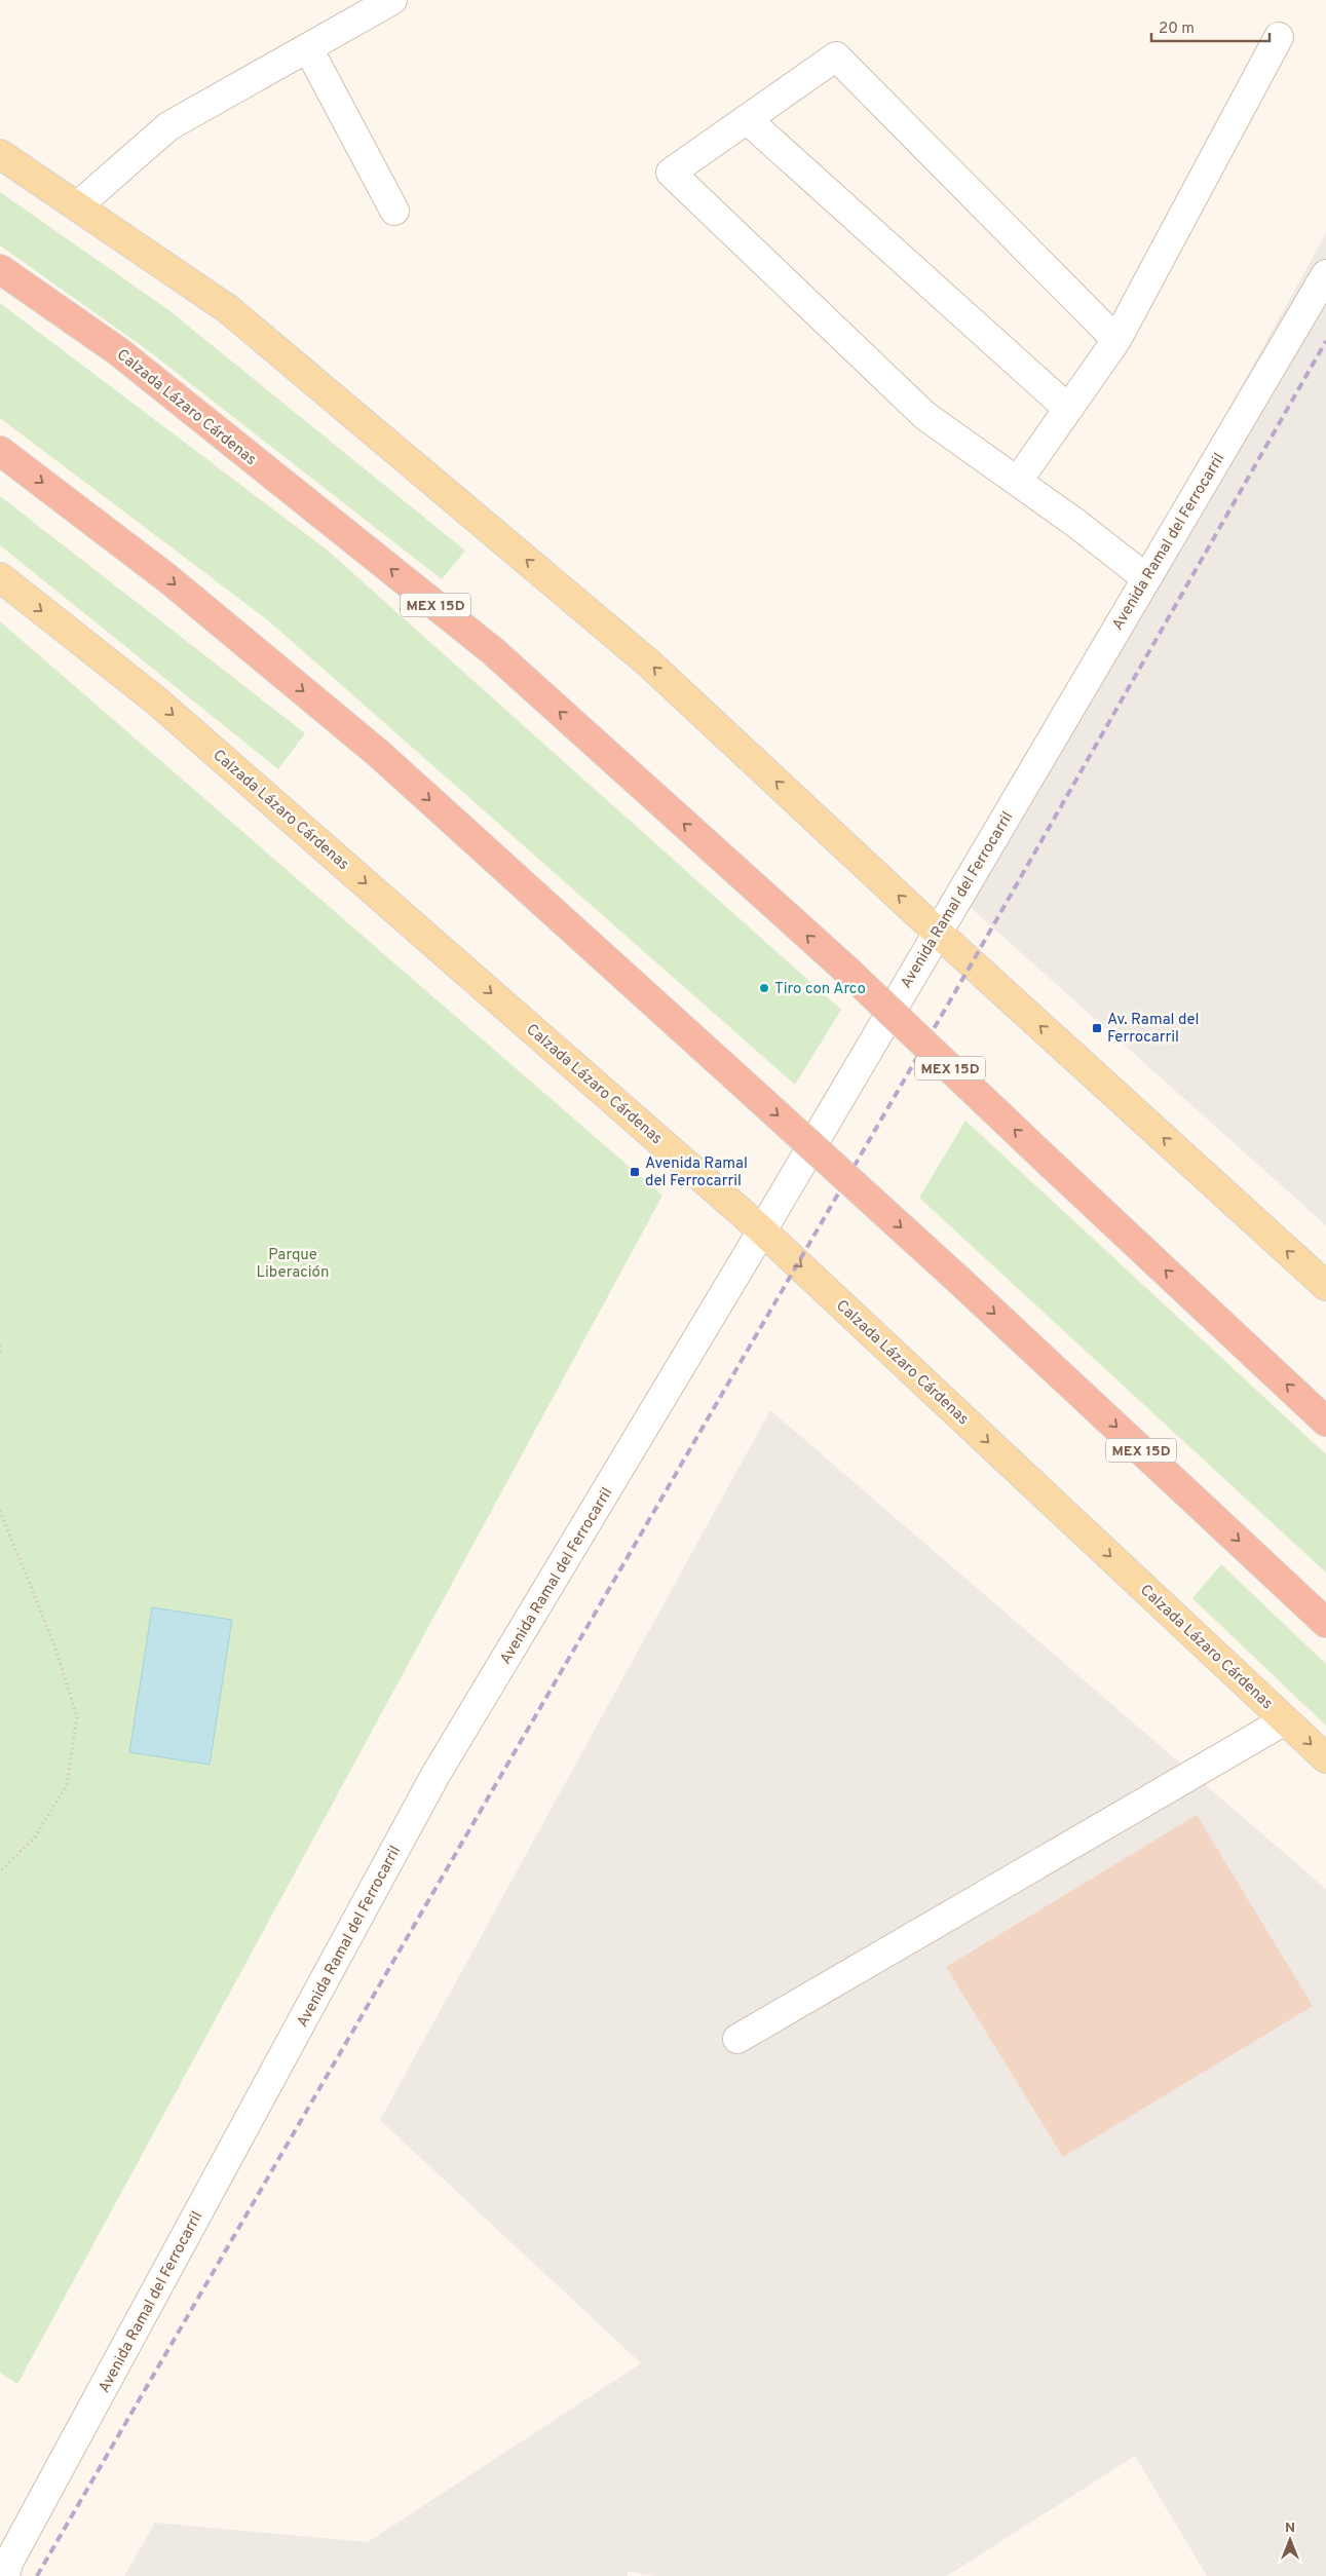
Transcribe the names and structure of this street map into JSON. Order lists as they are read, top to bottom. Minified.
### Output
{"streets":{"highway":["Calzada Lázaro Cárdenas","MEX 15D"],"street":["Avenida Ramal del Ferrocarril"]},"crossings":[["Calzada Lázaro Cárdenas","Avenida Ramal del Ferrocarril"]],"parks":["Parque Liberación"],"places":{"other":["Tiro con Arco"],"transit":["Av. Ramal del Ferrocarril","Avenida Ramal del Ferrocarril"]},"scale_bar":"20 m","north":"top"}
